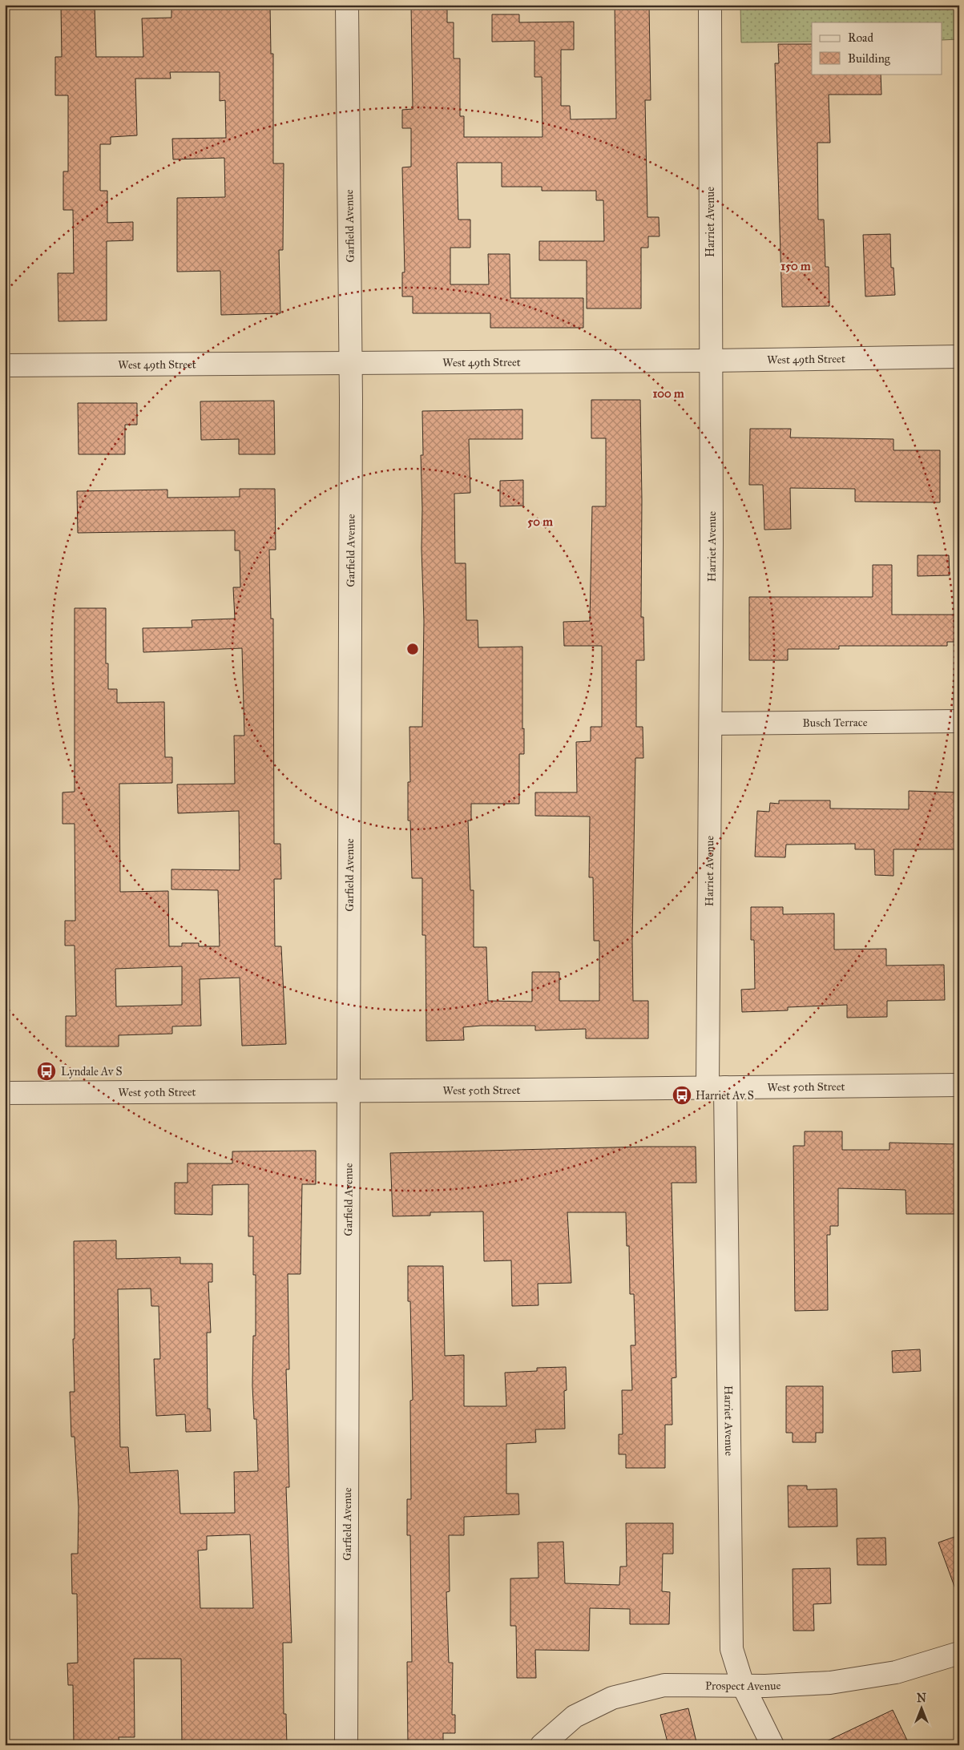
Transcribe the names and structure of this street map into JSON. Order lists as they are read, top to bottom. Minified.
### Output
{"streets":{"street":["Harriet Avenue","Garfield Avenue","West 49th Street","Busch Terrace","West 50th Street","Prospect Avenue"]},"crossings":[["Harriet Avenue","West 49th Street"],["Harriet Avenue","Busch Terrace"],["Harriet Avenue","West 50th Street"],["Harriet Avenue","Prospect Avenue"],["Garfield Avenue","West 49th Street"],["Garfield Avenue","West 50th Street"]],"places":{"bus stop":["Lyndale Av S","Harriet Av S"]},"legend":["Road","Building"],"north":"top","rings":["150 m","100 m","50 m"]}
